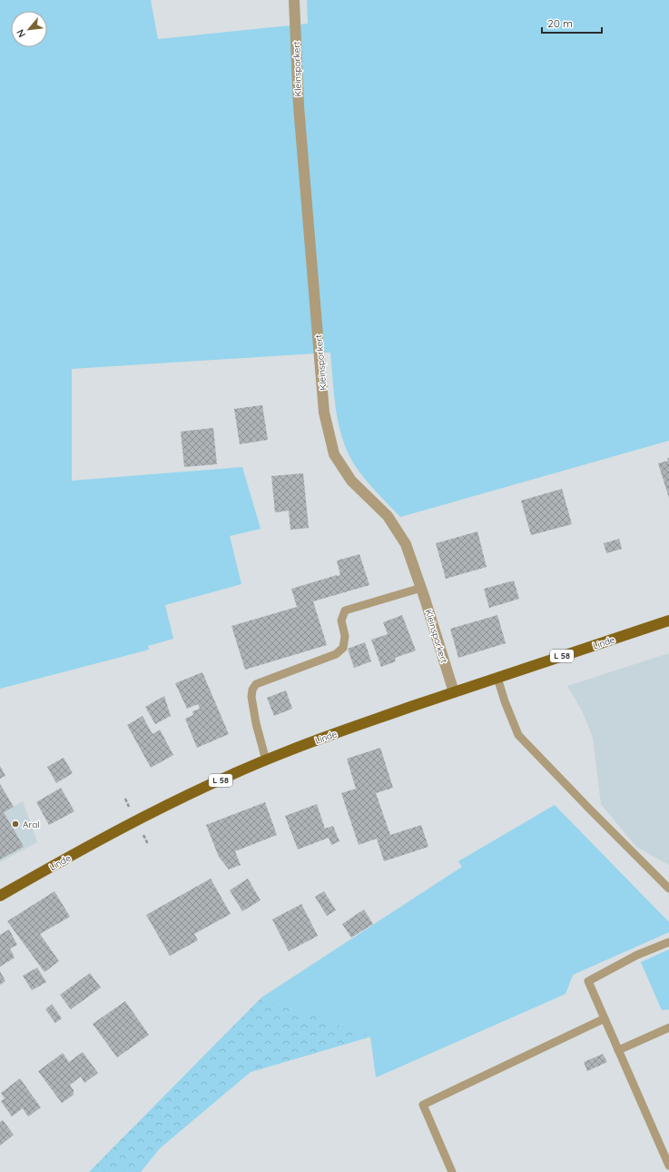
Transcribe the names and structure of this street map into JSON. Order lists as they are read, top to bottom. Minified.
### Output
{"streets":{"main road":["Linde","L 58"],"street":["Kleinsporkert"]},"crossings":[["Kleinsporkert","Linde"]],"places":["Aral"],"scale_bar":"20 m","north":"bottom left"}
